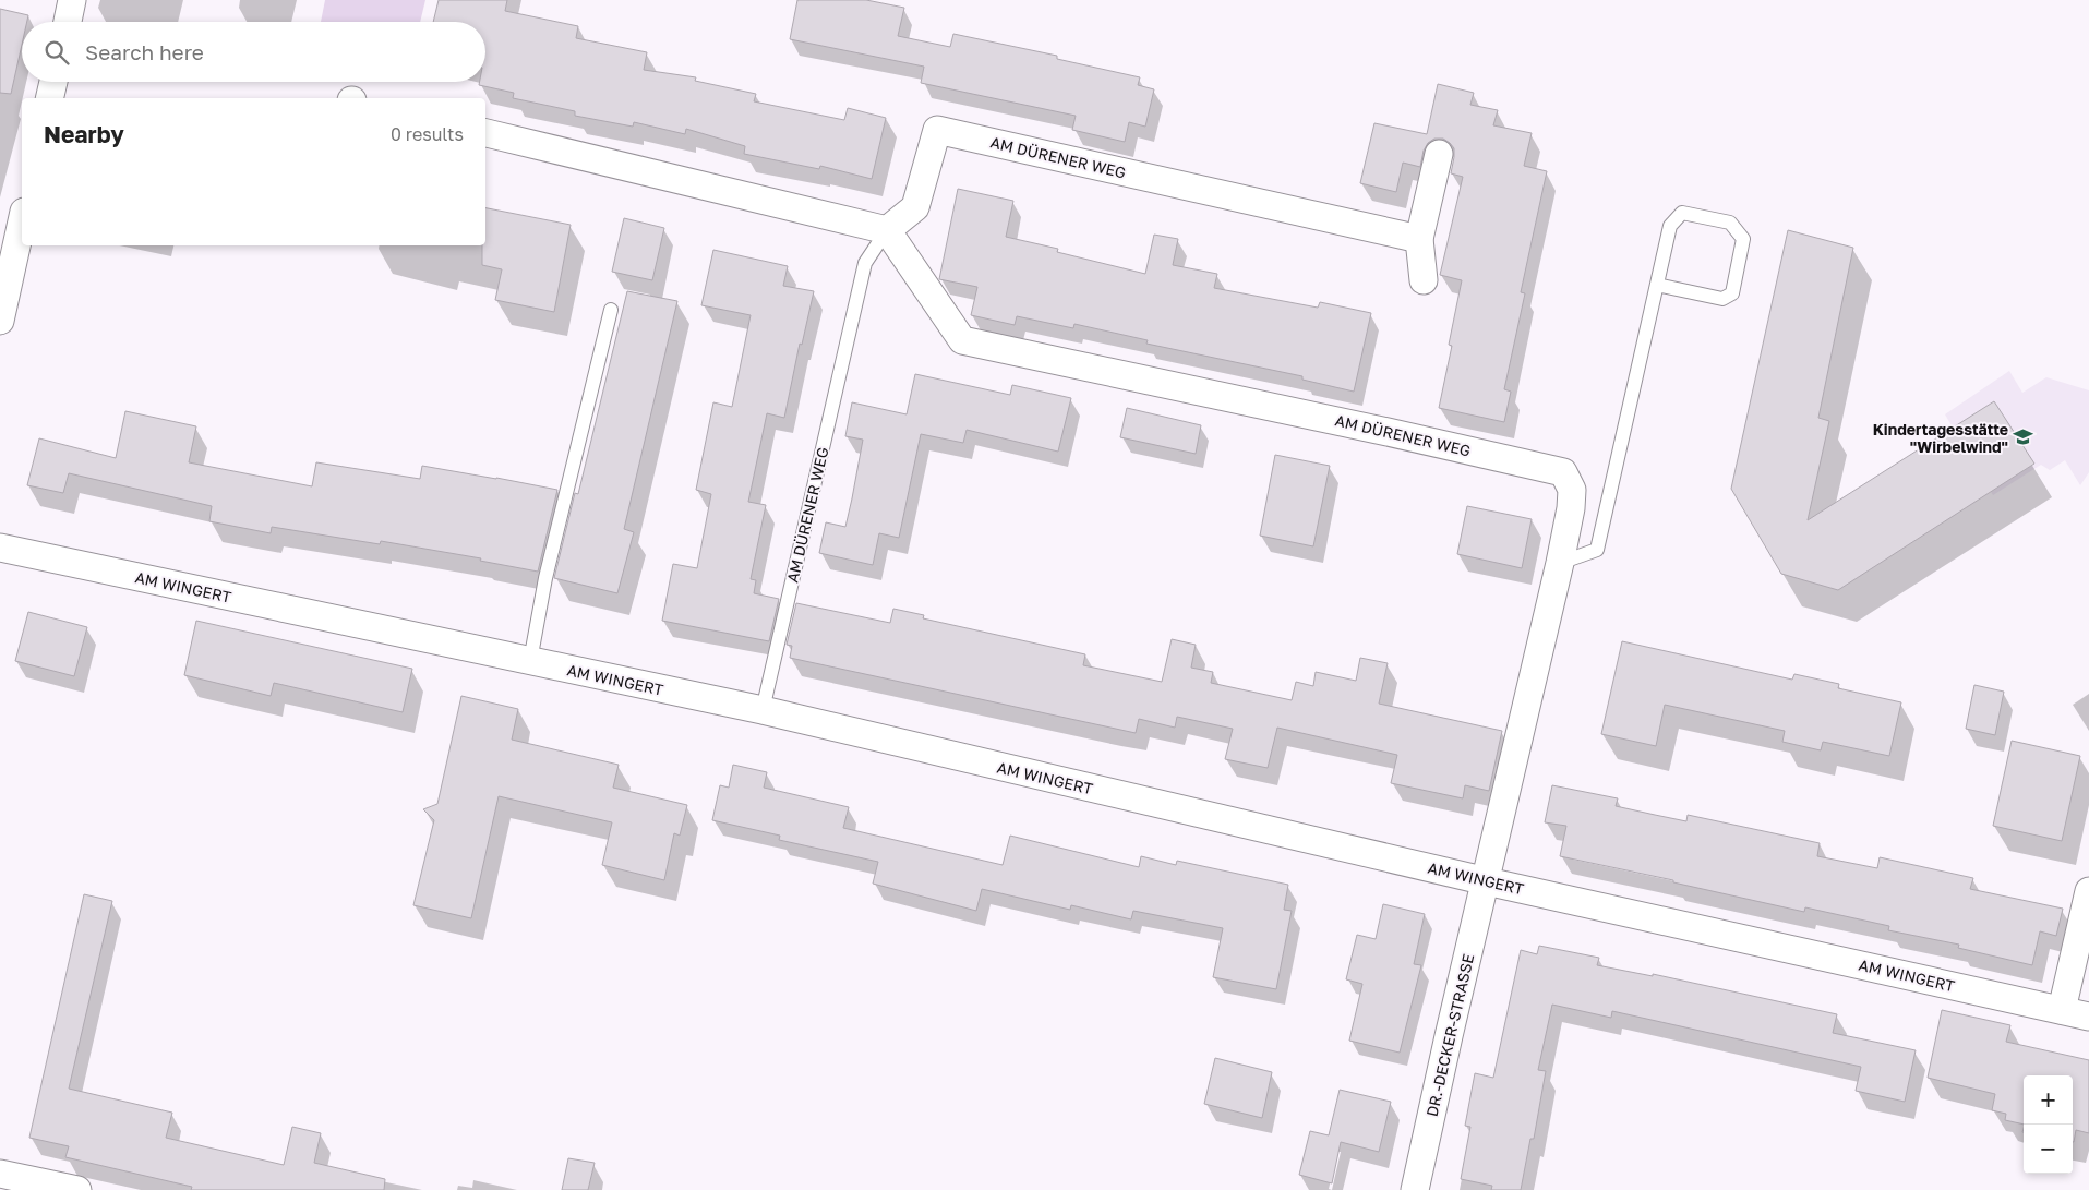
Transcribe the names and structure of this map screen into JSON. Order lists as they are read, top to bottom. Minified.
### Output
{"streets":{"street":["AM DÜRENER WEG","AM WINGERT","DR.-DECKER-STRASSE"]},"crossings":[["AM DÜRENER WEG","AM WINGERT"],["AM DÜRENER WEG","DR.-DECKER-STRASSE"],["AM WINGERT","DR.-DECKER-STRASSE"]],"places":{"school or university":["Kindertagesstätte \"Wirbelwind\""]},"page":{"search":"Search here","heading":["Nearby","0 results"],"map_buttons":["+","−"]}}
